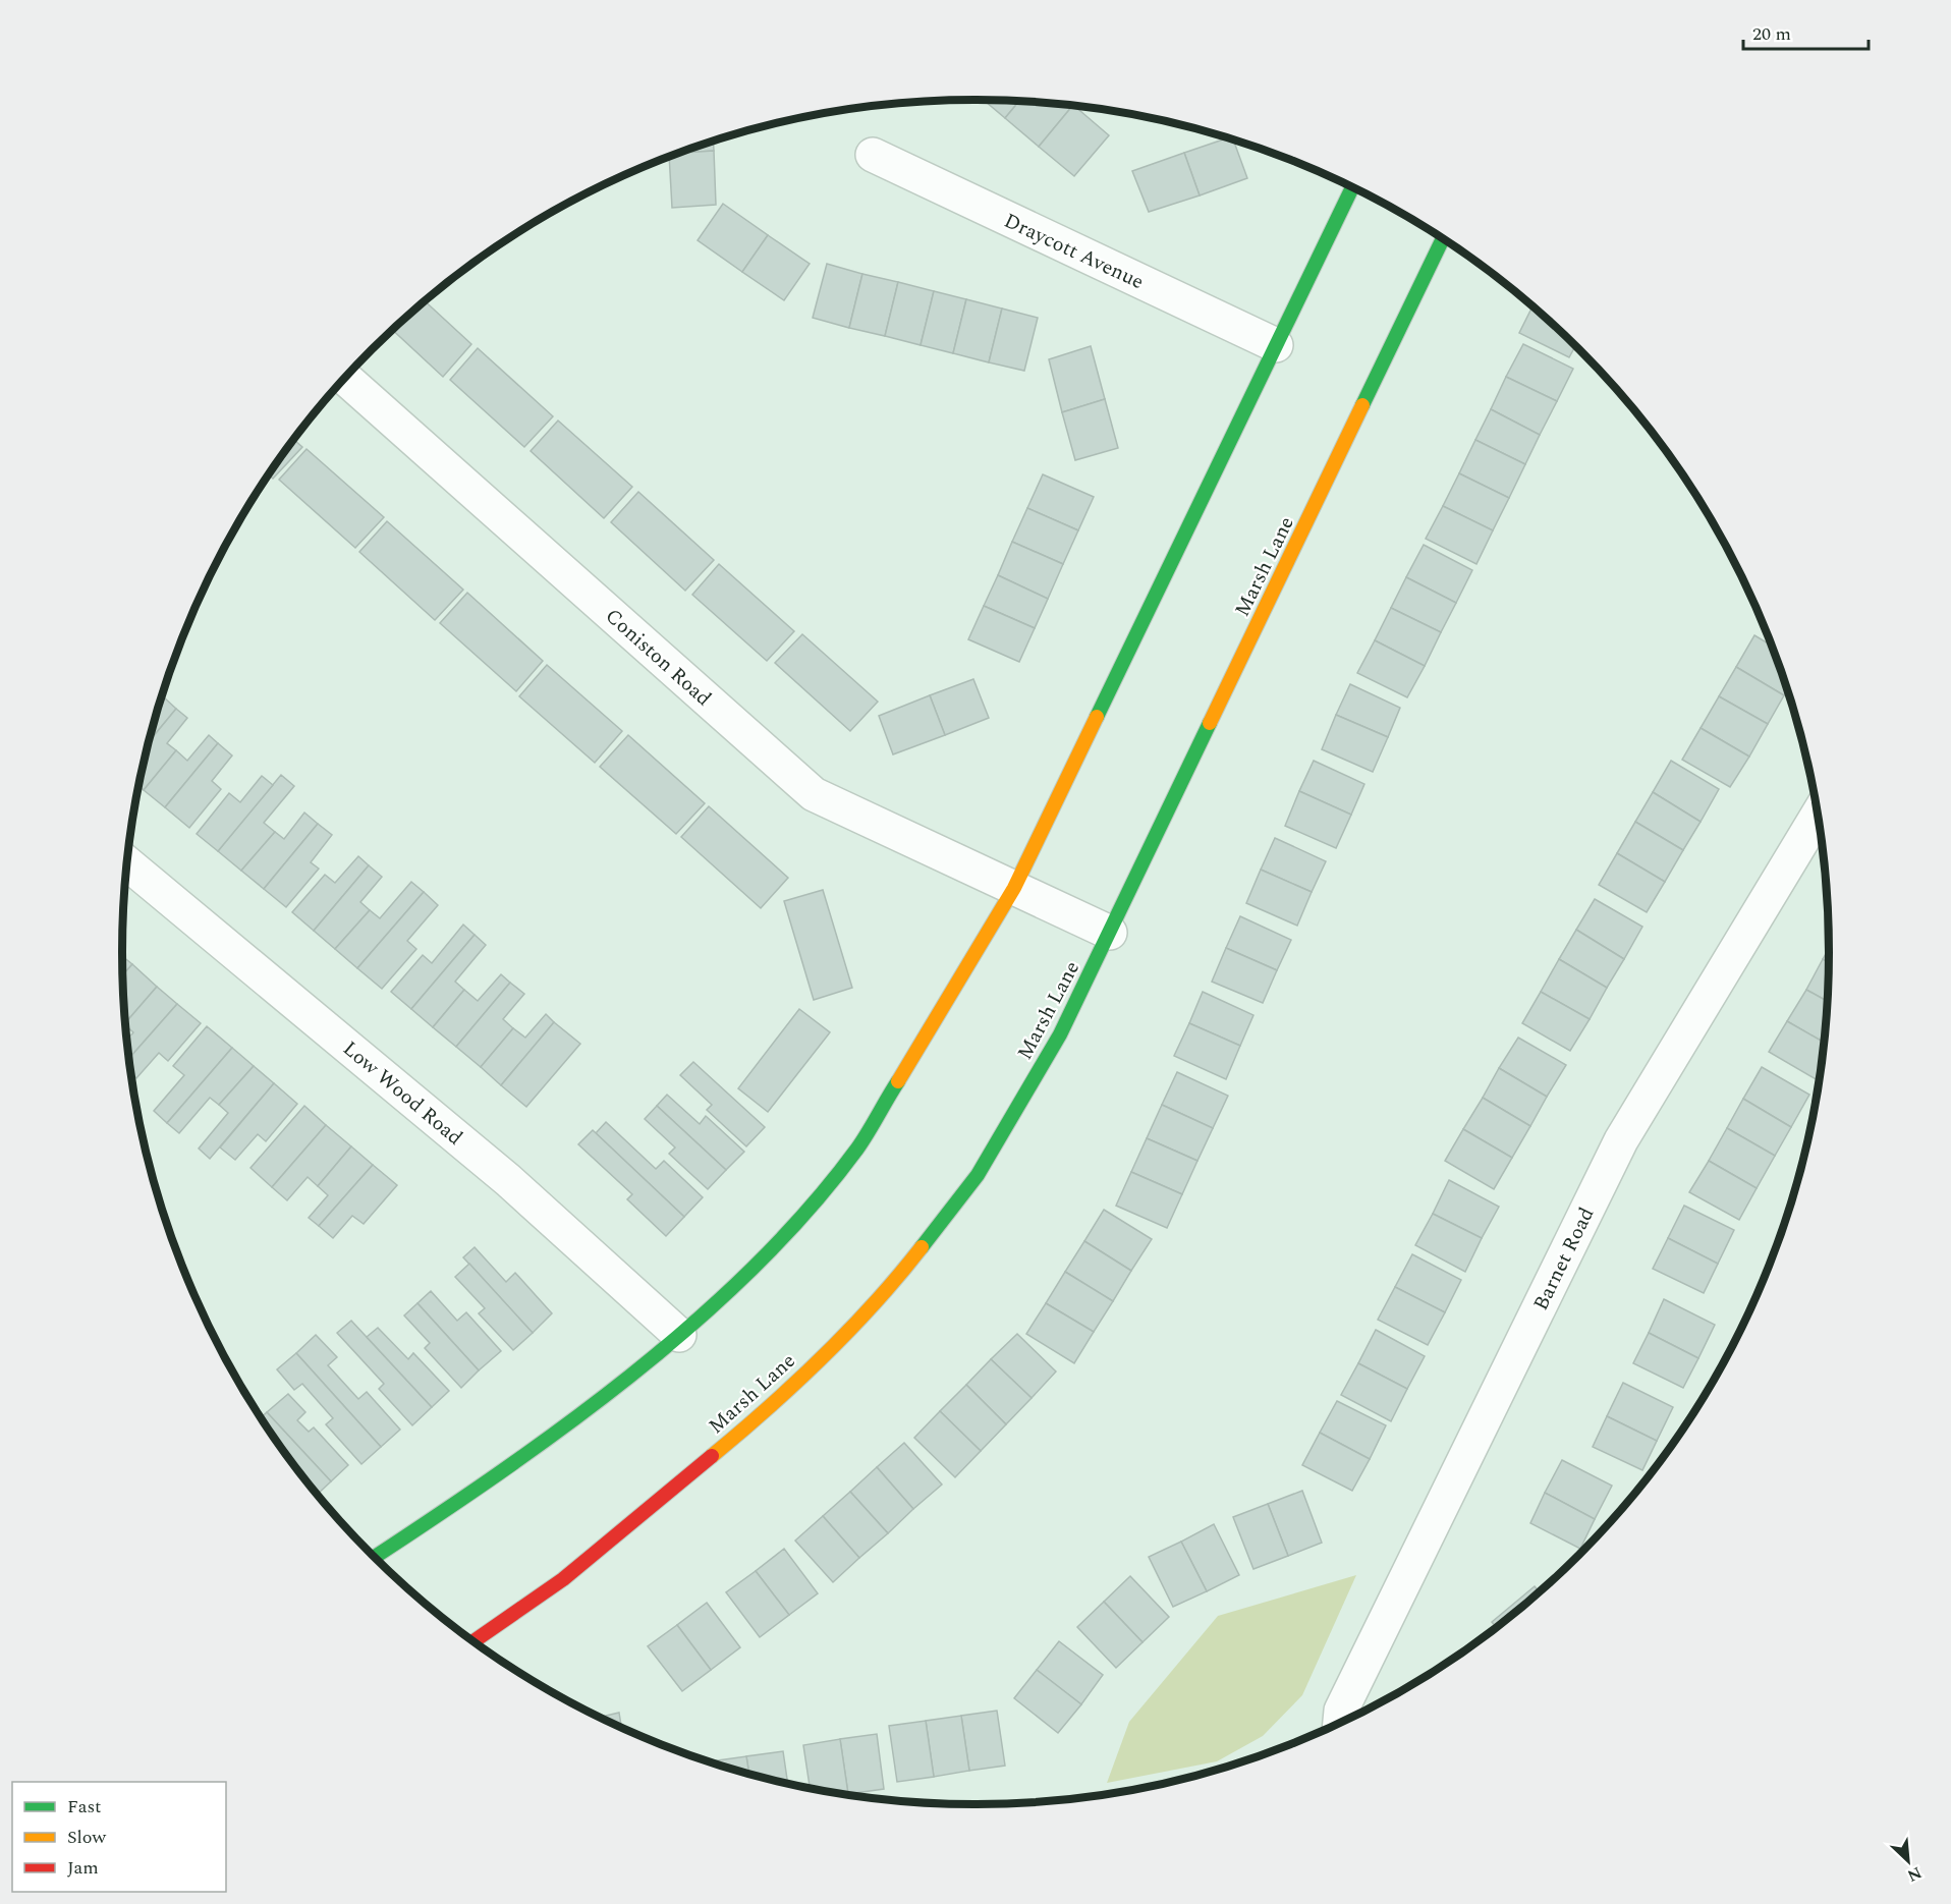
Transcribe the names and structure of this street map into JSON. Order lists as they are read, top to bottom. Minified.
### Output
{"streets":{"main road":["Marsh Lane"],"street":["Draycott Avenue","Coniston Road","Low Wood Road","Barnet Road"]},"crossings":[["Marsh Lane","Coniston Road"]],"legend":["Fast","Slow","Jam"],"scale_bar":"20 m","north":"bottom right"}
